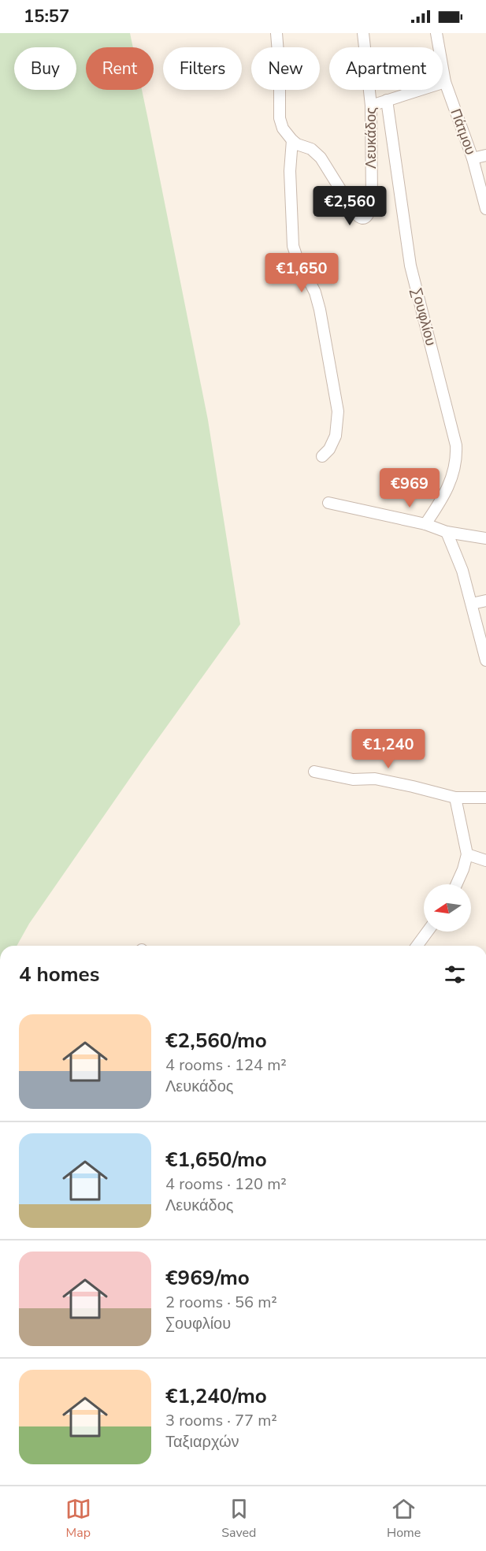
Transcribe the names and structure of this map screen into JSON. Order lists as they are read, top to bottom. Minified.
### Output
{"streets":{"street":["Πάτμου","Λευκάδος","Σουφλίου"]},"north":"left","page":{"status":"15:57","chip":["Buy","Rent","Filters","New","Apartment"],"price":["€2,560","€1,650","€969","€1,240"],"heading":"4 homes","list":[{"name":"€2,560/mo","note":"4 rooms · 124 m² · Λευκάδος"},{"name":"€1,650/mo","note":"4 rooms · 120 m² · Λευκάδος"},{"name":"€969/mo","note":"2 rooms · 56 m² · Σουφλίου"},{"name":"€1,240/mo","note":"3 rooms · 77 m² · Ταξιαρχών"}],"tabs":["Map","Saved","Home"]}}
